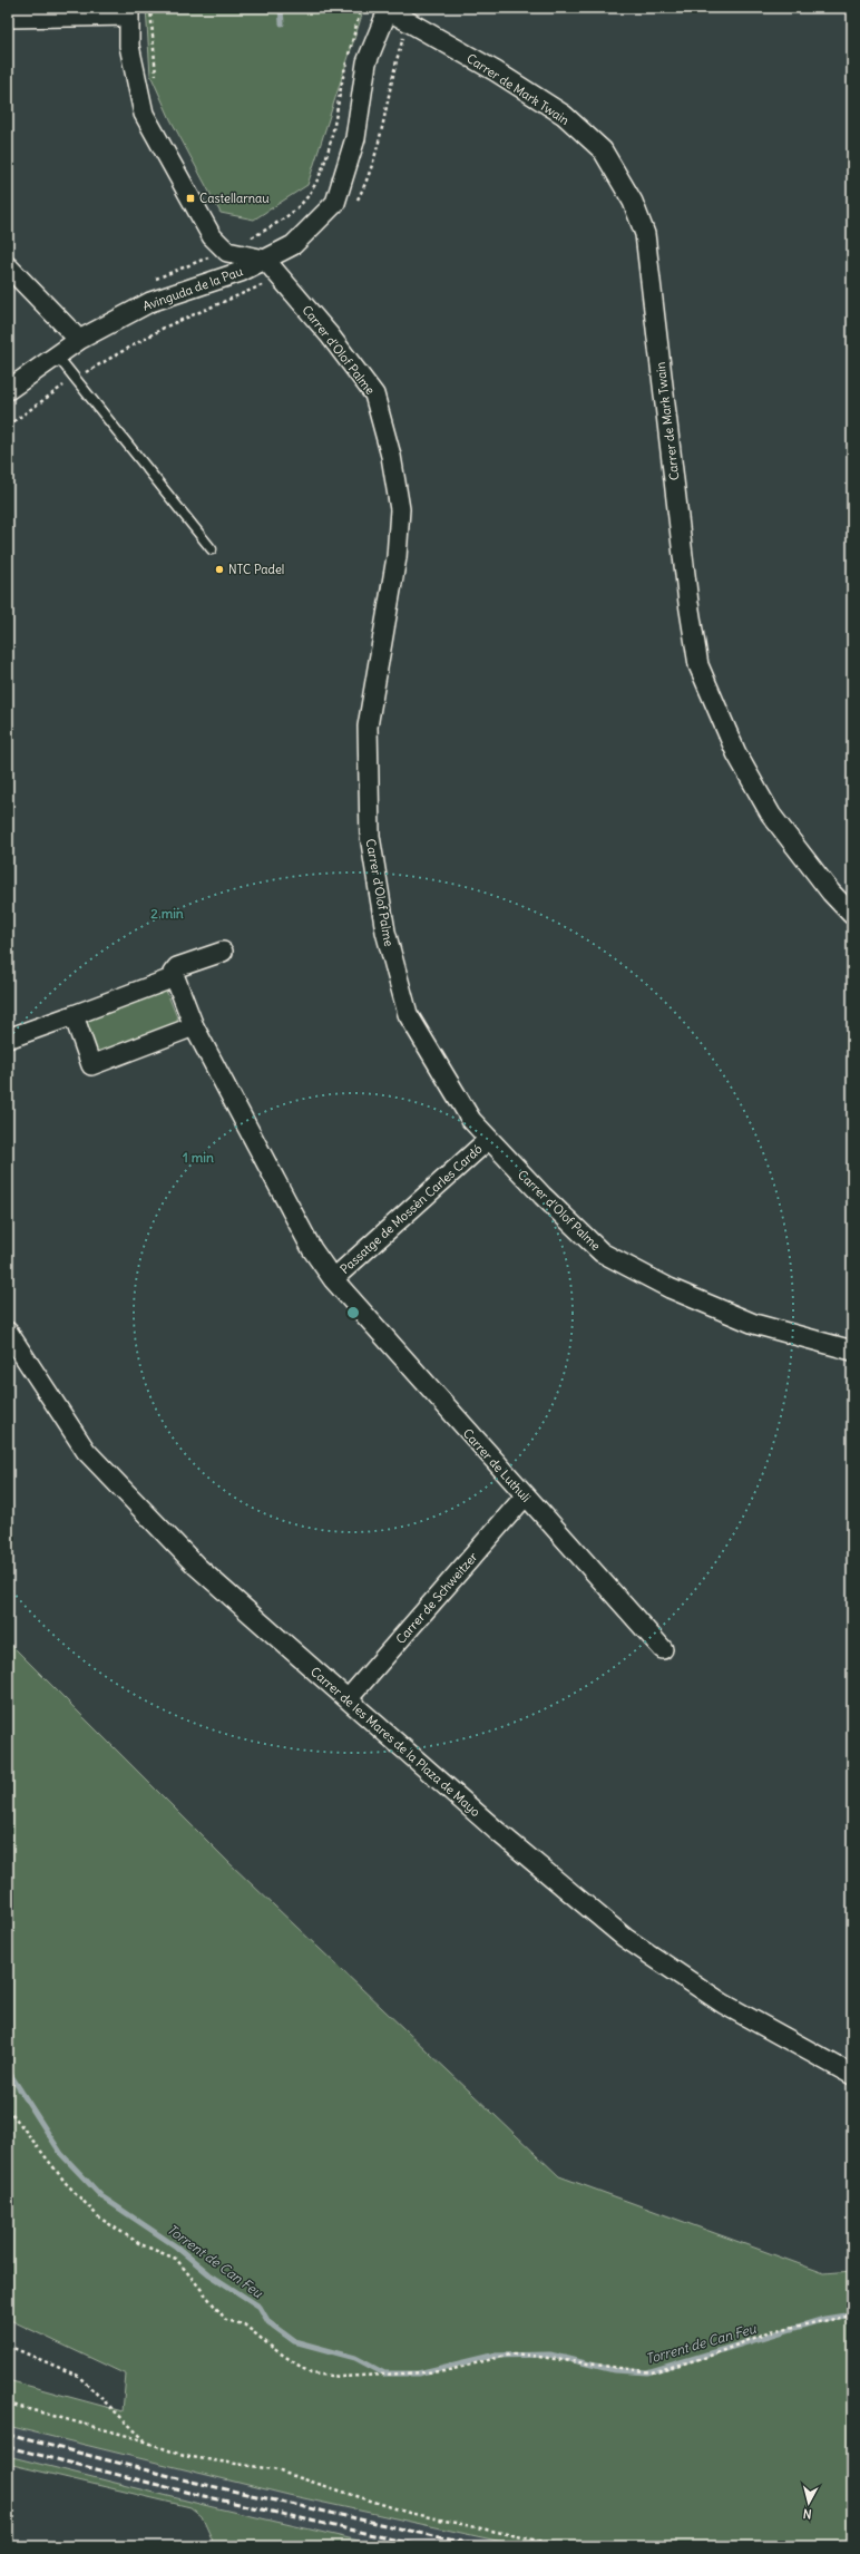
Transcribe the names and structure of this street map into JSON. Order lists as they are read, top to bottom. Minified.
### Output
{"streets":{"street":["Carrer de Mark Twain","Avinguda de la Pau","Carrer d'Olof Palme","Passatge de Mossèn Carles Cardó","Carrer de Luthuli","Carrer de Schweitzer","Carrer de les Mares de la Plaza de Mayo"]},"crossings":[["Carrer de Mark Twain","Avinguda de la Pau"],["Avinguda de la Pau","Carrer d'Olof Palme"],["Carrer d'Olof Palme","Passatge de Mossèn Carles Cardó"],["Passatge de Mossèn Carles Cardó","Carrer de Luthuli"],["Carrer de Luthuli","Carrer de Schweitzer"],["Carrer de Schweitzer","Carrer de les Mares de la Plaza de Mayo"]],"water":["Torrent de Can Feu"],"places":{"transit":["Castellarnau"],"other":["NTC Padel"]},"north":"bottom","rings":["2 min","1 min"]}
